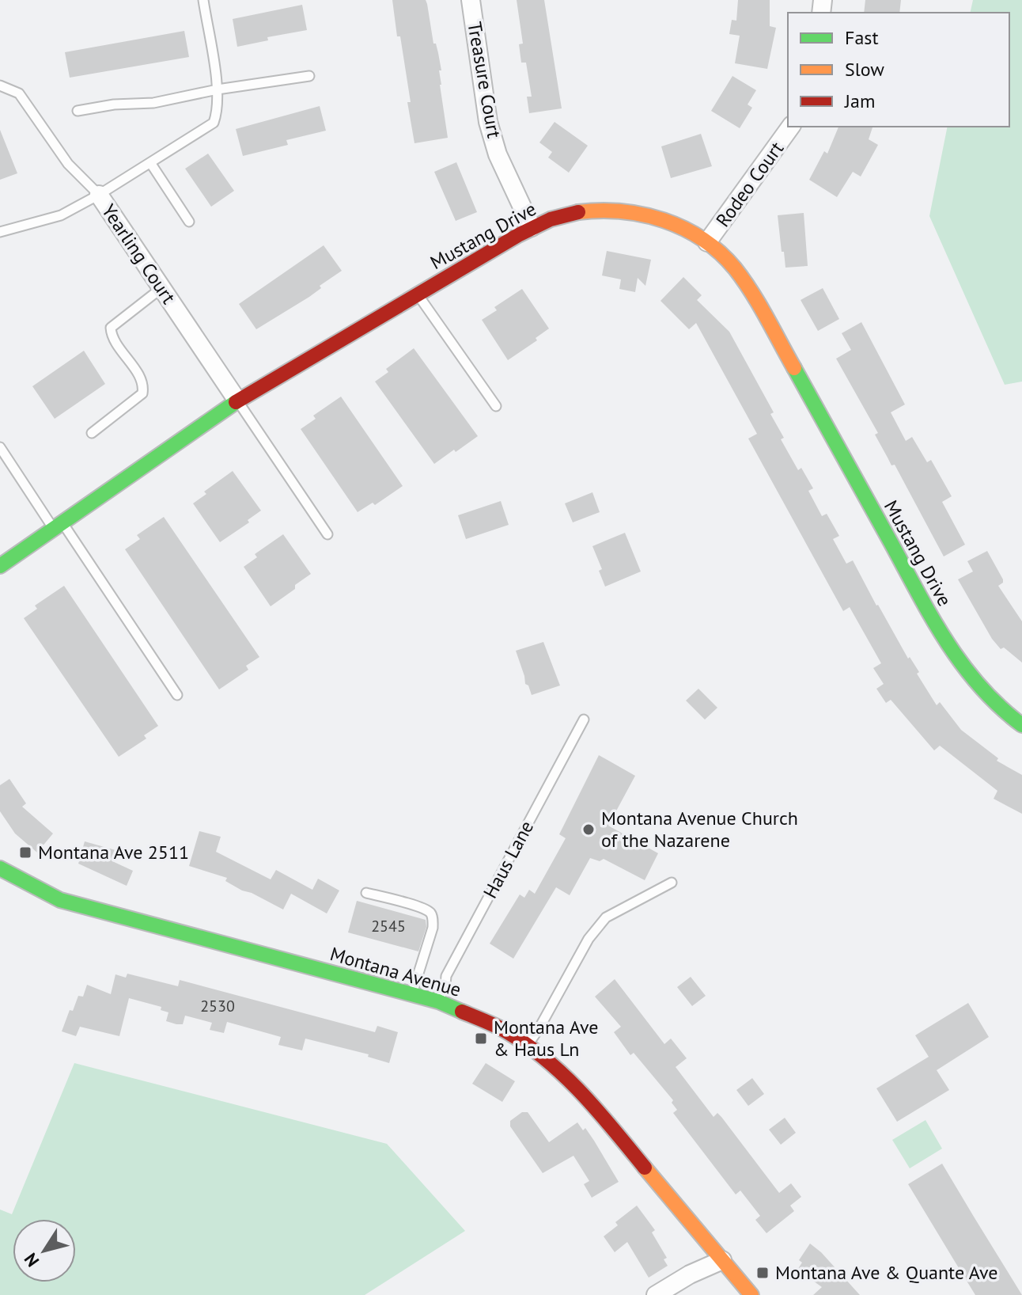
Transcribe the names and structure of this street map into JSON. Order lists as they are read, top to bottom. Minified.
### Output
{"streets":{"street":["Treasure Court","Rodeo Court","Mustang Drive","Yearling Court","Montana Avenue"],"lane":["Haus Lane"]},"crossings":[["Treasure Court","Mustang Drive"],["Rodeo Court","Mustang Drive"],["Mustang Drive","Yearling Court"],["Haus Lane","Montana Avenue"]],"places":{"other":["Montana Avenue Church of the Nazarene"],"transit":["Montana Ave 2511","Montana Ave & Haus Ln","Montana Ave & Quante Ave"]},"house_numbers":["2545","2530"],"legend":["Fast","Slow","Jam"],"north":"bottom left"}
